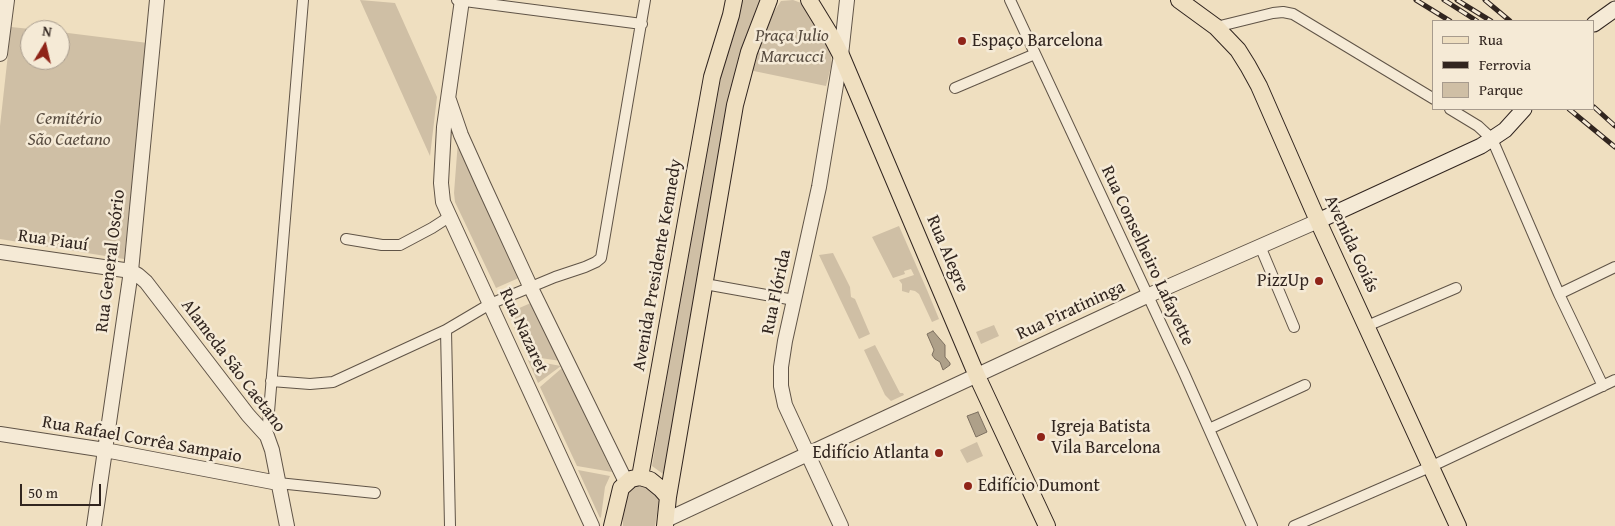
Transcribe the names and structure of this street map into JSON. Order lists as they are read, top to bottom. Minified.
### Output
{"streets":{"main road":["Avenida Goiás","Rua Alegre","Avenida Presidente Kennedy","Rua Piratininga"],"street":["Rua Piauí","Rua Conselheiro Lafayette","Rua General Osório","Rua Flórida","Rua Nazaret","Alameda São Caetano","Rua Rafael Corrêa Sampaio"]},"crossings":[["Rua Piauí","Rua General Osório"],["Rua Piauí","Alameda São Caetano"],["Avenida Goiás","Rua Piratininga"],["Rua Alegre","Rua Flórida"],["Rua Alegre","Rua Piratininga"],["Rua Conselheiro Lafayette","Rua Piratininga"],["Rua General Osório","Alameda São Caetano"],["Rua General Osório","Rua Rafael Corrêa Sampaio"],["Avenida Presidente Kennedy","Rua Nazaret"],["Rua Flórida","Rua Piratininga"],["Alameda São Caetano","Rua Rafael Corrêa Sampaio"]],"parks":["Praça Julio Marcucci","Cemitério São Caetano"],"places":["Espaço Barcelona","PizzUp","Igreja Batista Vila Barcelona","Edifício Atlanta","Edifício Dumont"],"legend":["Rua","Ferrovia","Parque"],"scale_bar":"50 m","north":"top"}
